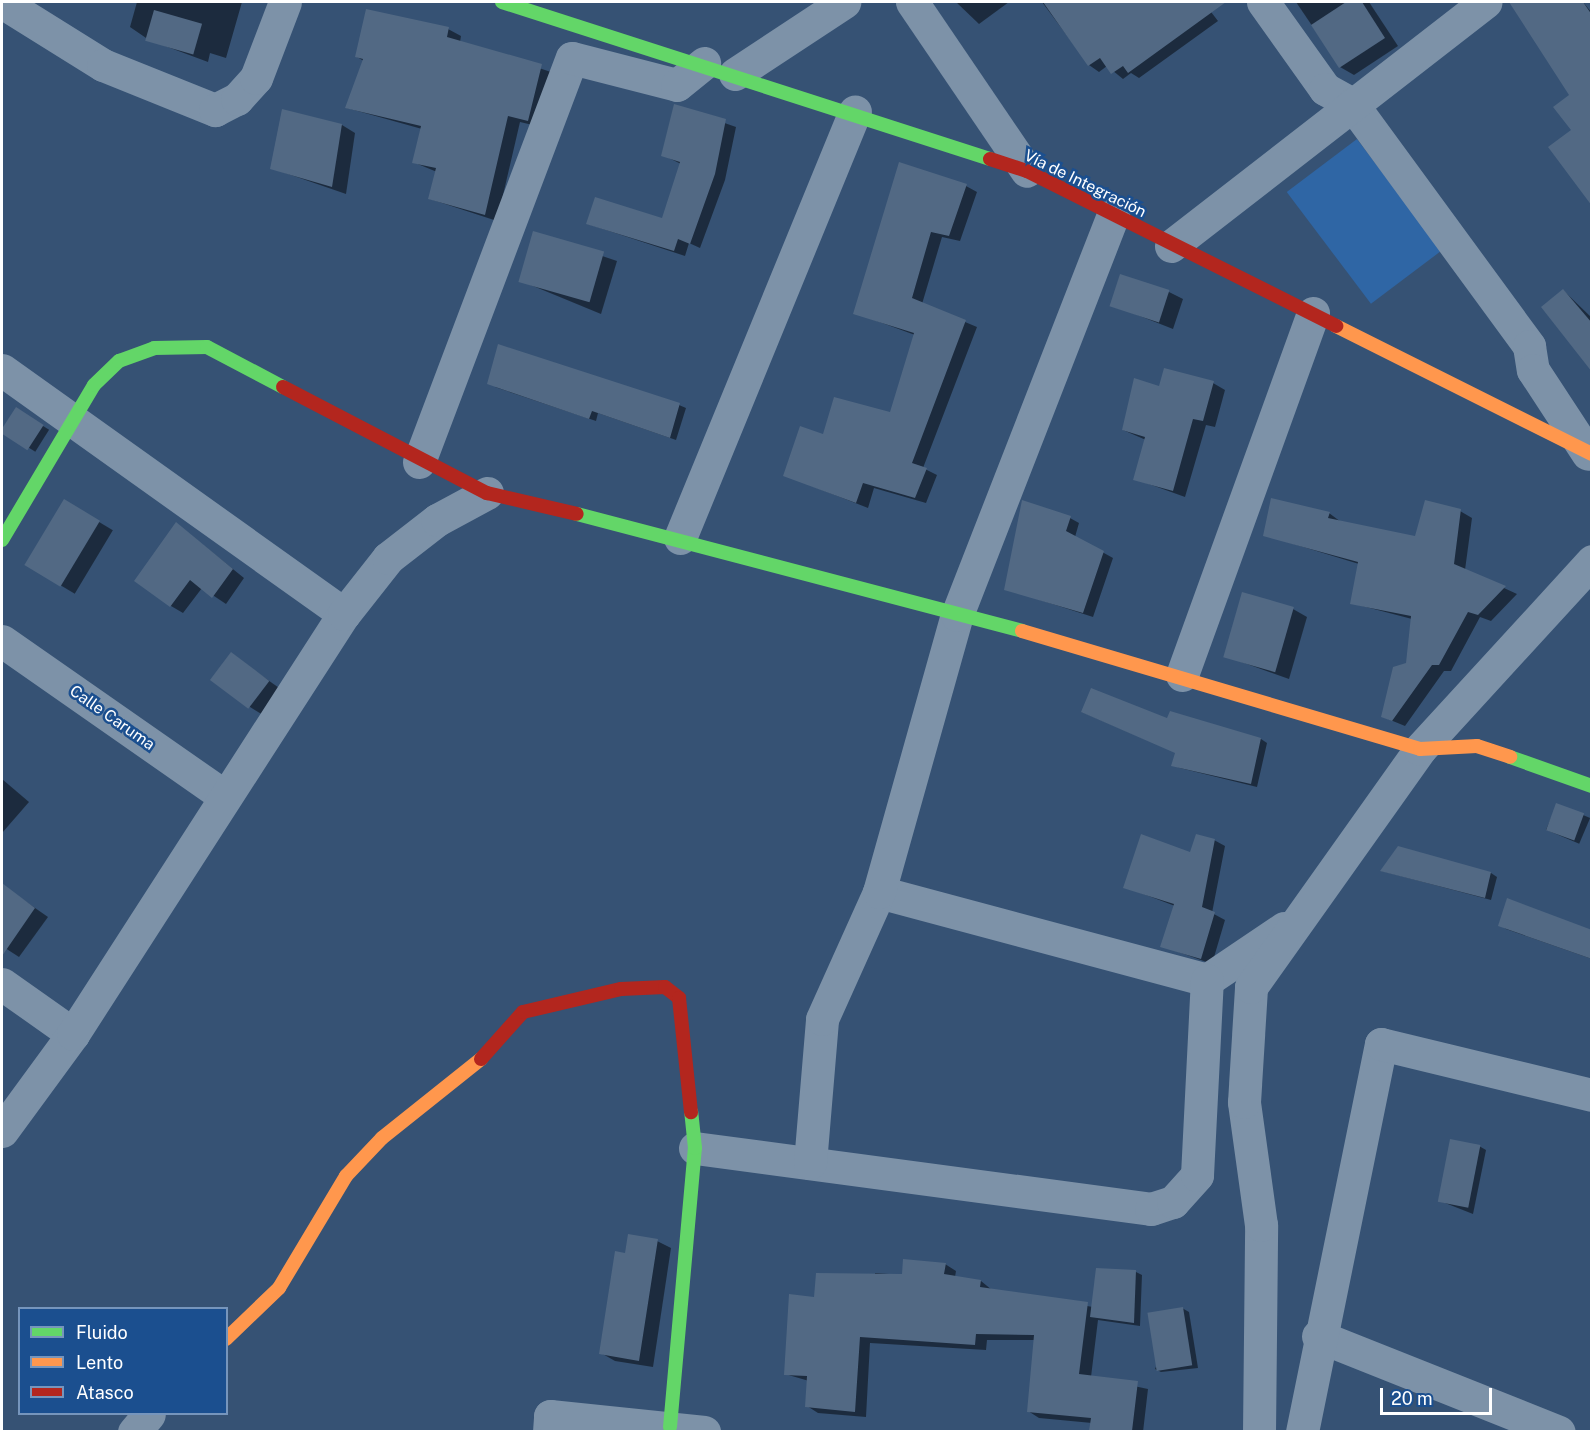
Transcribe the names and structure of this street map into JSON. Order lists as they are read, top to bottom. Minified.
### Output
{"streets":{"street":["Vía de Integración","Calle Caruma"]},"legend":["Fluido","Lento","Atasco"],"scale_bar":"20 m"}
